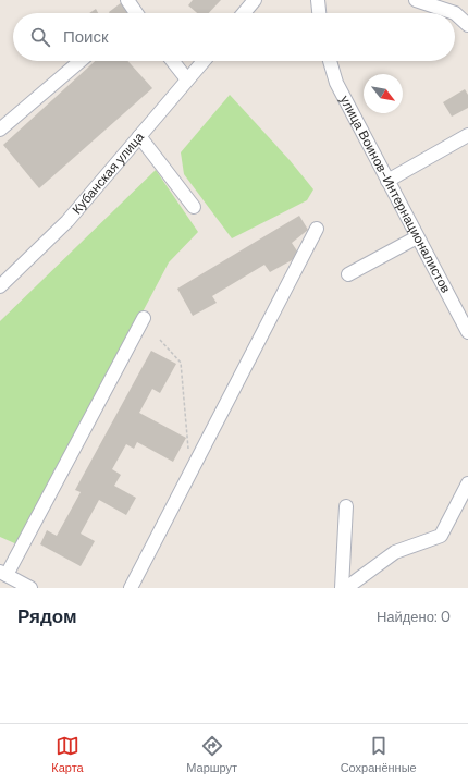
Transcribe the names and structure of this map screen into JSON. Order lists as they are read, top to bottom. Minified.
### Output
{"streets":{"street":["Кубанская улица","улица Воинов-Интернационалистов"]},"north":"bottom right","page":{"search":"Поиск","heading":["Рядом","Найдено: 0"],"nav":["Карта","Маршрут","Сохранённые"]}}
